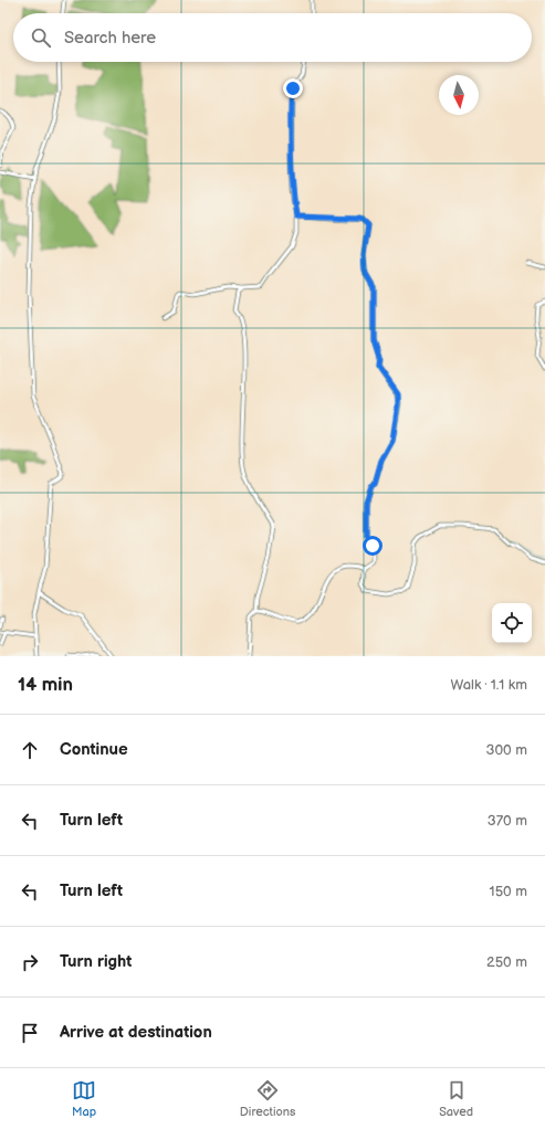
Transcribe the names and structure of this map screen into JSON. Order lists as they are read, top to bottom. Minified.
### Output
{"north":"bottom","page":{"search":"Search here","heading":["14 min","Walk · 1.1 km"],"list":[["Continue","300 m"],["Turn left","370 m"],["Turn left","150 m"],["Turn right","250 m"],"Arrive at destination"],"nav":["Map","Directions","Saved"]}}
